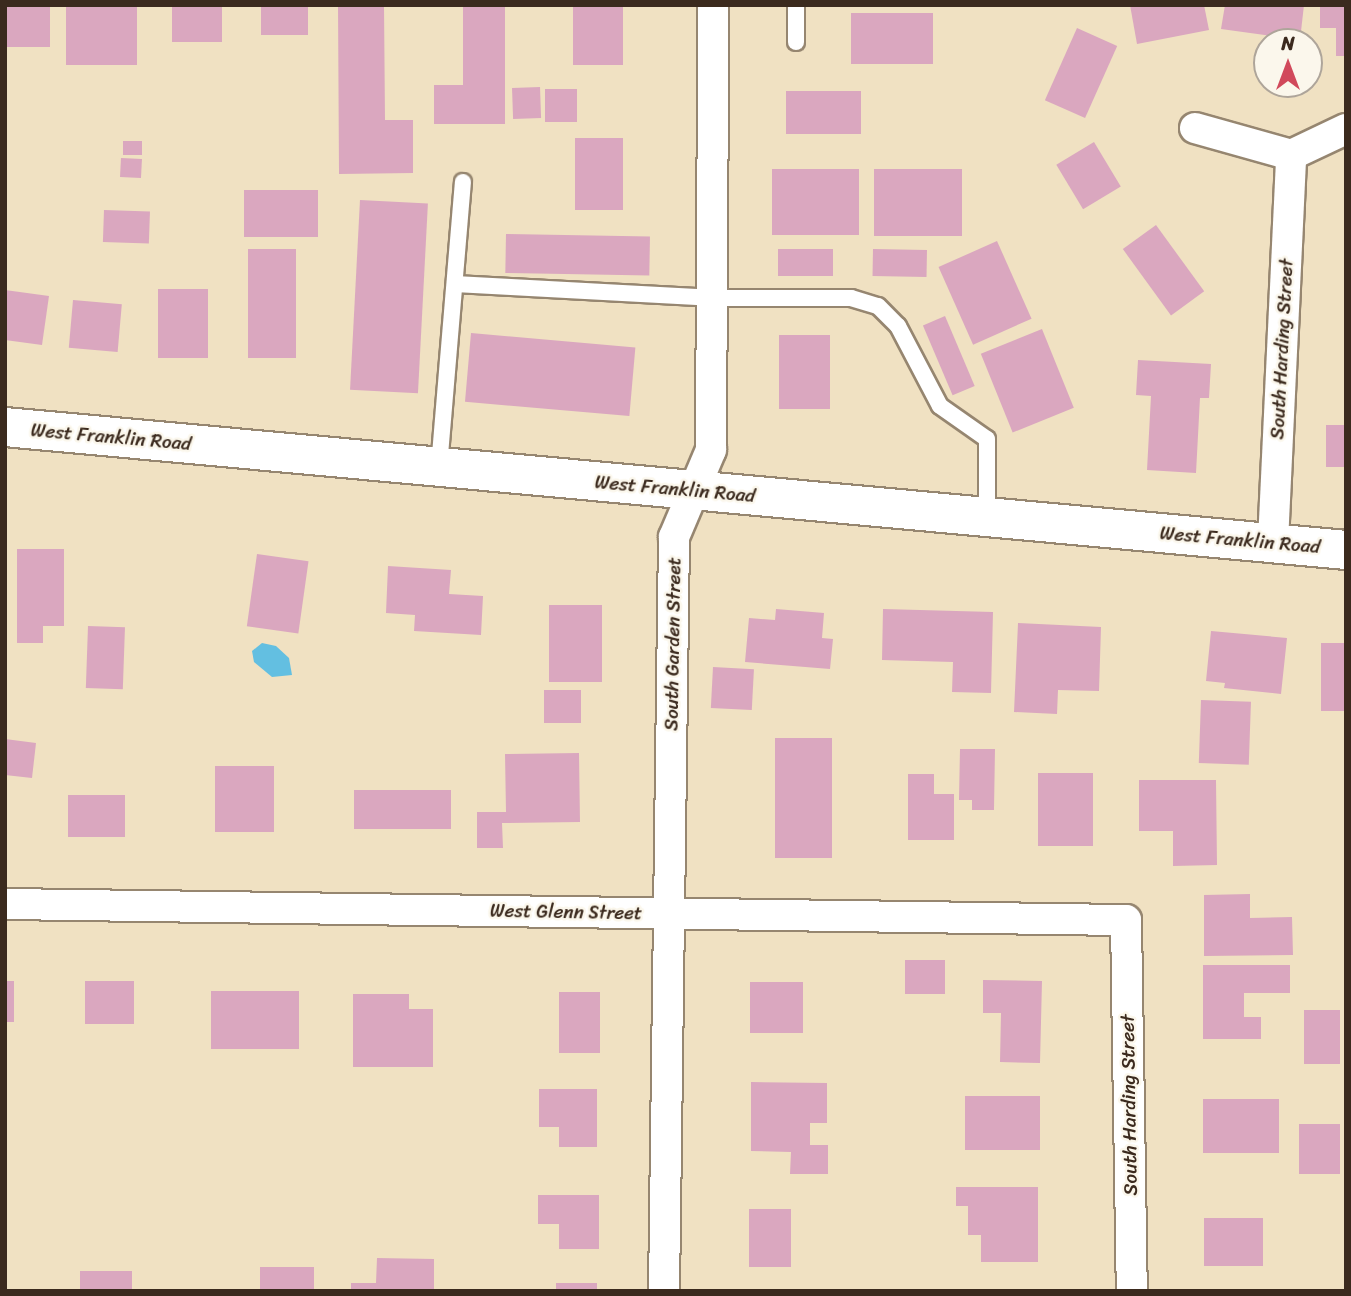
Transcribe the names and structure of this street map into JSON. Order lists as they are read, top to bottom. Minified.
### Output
{"streets":{"street":["South Harding Street","West Franklin Road","South Garden Street","West Glenn Street"]},"crossings":[["South Harding Street","West Franklin Road"],["South Harding Street","West Glenn Street"],["West Franklin Road","South Garden Street"],["South Garden Street","West Glenn Street"]],"north":"top"}
